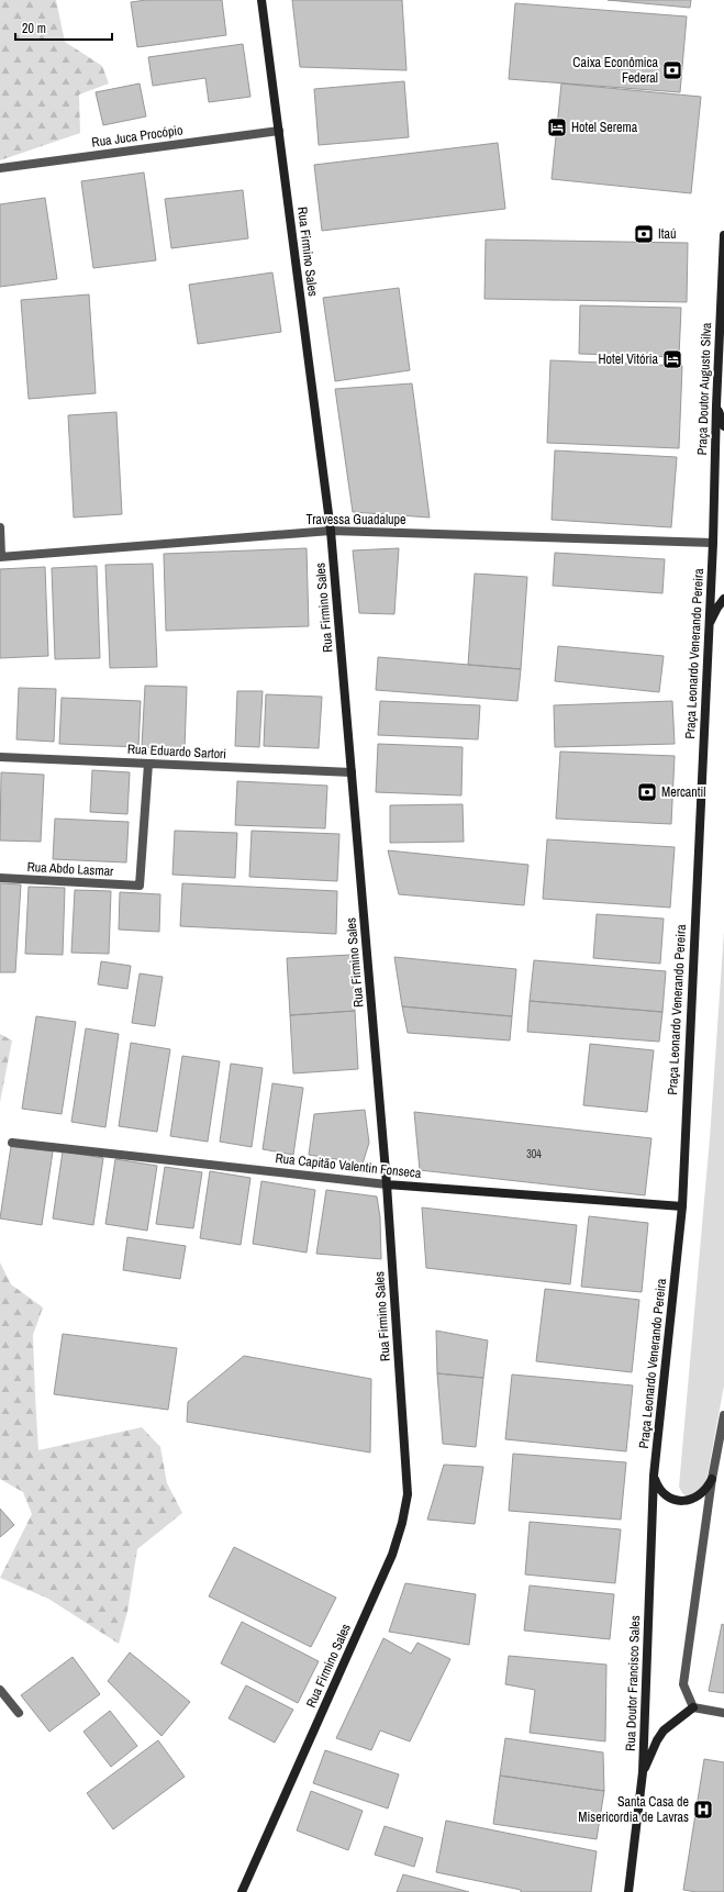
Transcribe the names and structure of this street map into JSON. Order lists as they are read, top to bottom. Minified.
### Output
{"streets":{"main road":["Rua Firmino Sales","Praça Doutor Augusto Silva","Praça Leonardo Venerando Pereira","Rua Capitão Valentin Fonseca","Rua Doutor Francisco Sales"],"street":["Rua Juca Procópio","Travessa Guadalupe","Rua Eduardo Sartori","Rua Abdo Lasmar"]},"crossings":[["Rua Juca Procópio","Rua Firmino Sales"],["Rua Firmino Sales","Travessa Guadalupe"],["Rua Firmino Sales","Rua Eduardo Sartori"],["Rua Firmino Sales","Rua Capitão Valentin Fonseca"],["Praça Doutor Augusto Silva","Travessa Guadalupe"],["Praça Doutor Augusto Silva","Praça Leonardo Venerando Pereira"],["Travessa Guadalupe","Praça Leonardo Venerando Pereira"],["Praça Leonardo Venerando Pereira","Rua Capitão Valentin Fonseca"],["Praça Leonardo Venerando Pereira","Rua Doutor Francisco Sales"],["Rua Eduardo Sartori","Rua Abdo Lasmar"]],"places":{"bank":["Caixa Econômica Federal","Itaú","Mercantil"],"hotel":["Hotel Serema","Hotel Vitória"],"hospital":["Santa Casa de Misericordia de Lavras"]},"house_numbers":["304"],"scale_bar":"20 m"}
